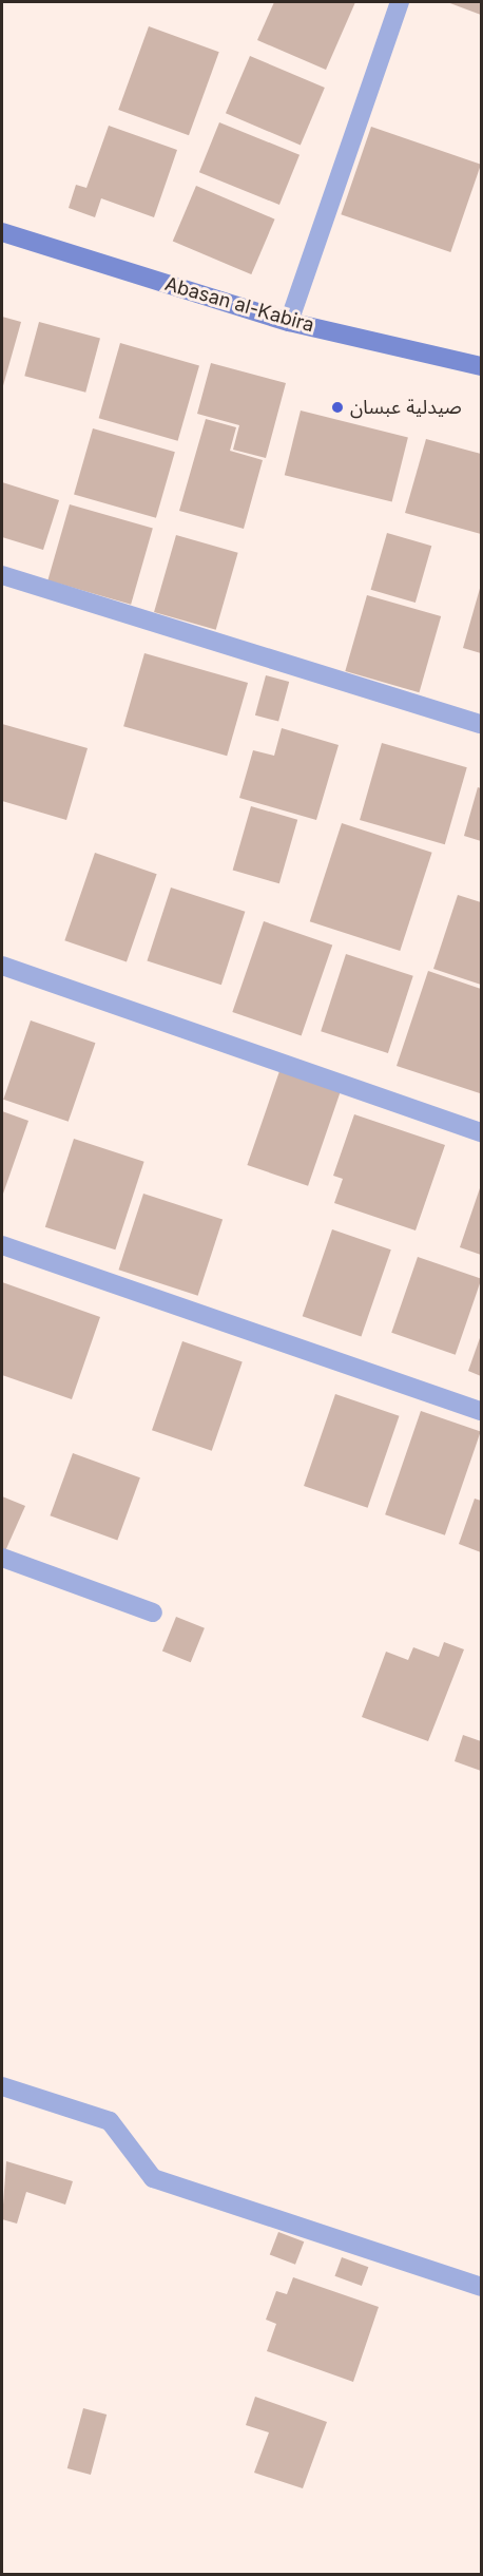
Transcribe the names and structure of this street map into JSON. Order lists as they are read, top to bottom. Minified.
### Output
{"streets":{"main road":["Abasan al-Kabira"]},"places":["صيدلية عبسان"]}
